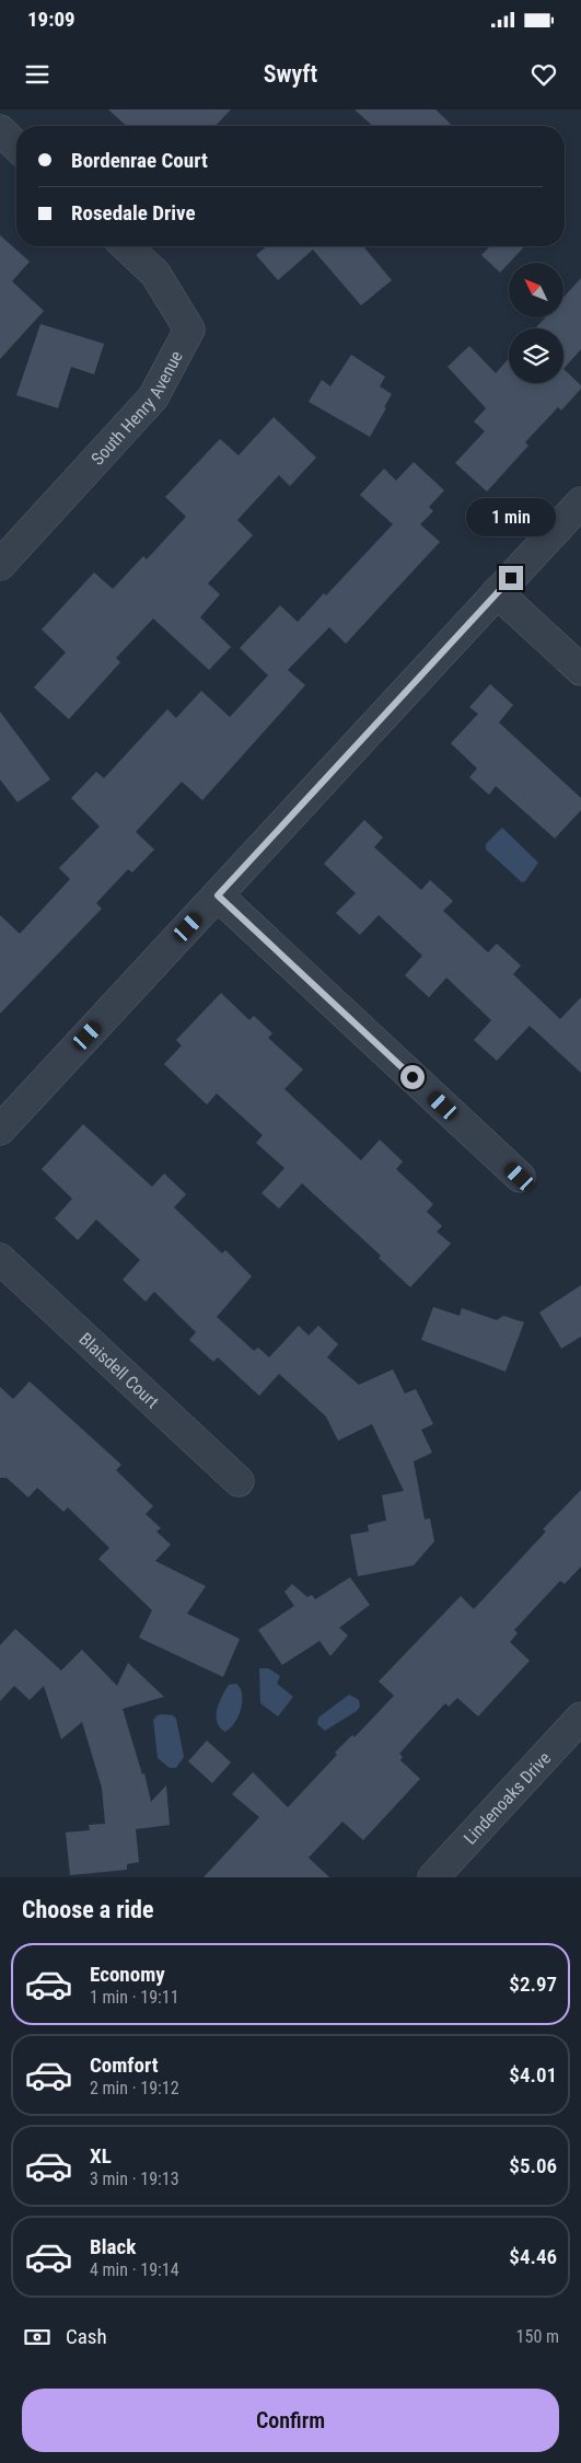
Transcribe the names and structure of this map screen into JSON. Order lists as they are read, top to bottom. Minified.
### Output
{"streets":{"street":["South Henry Avenue","Blaisdell Court","Lindenoaks Drive"]},"north":"top left","page":{"status":"19:09","header":"Swyft","banner":["Bordenrae Court","Rosedale Drive"],"bubble":"1 min","heading":"Choose a ride","list":[{"name":"Economy","note":"1 min · 19:11","value":"$2.97"},{"name":"Comfort","note":"2 min · 19:12","value":"$4.01"},{"name":"XL","note":"3 min · 19:13","value":"$5.06"},{"name":"Black","note":"4 min · 19:14","value":"$4.46"}],"pay":["Cash","150 m"],"buttons":"Confirm"}}
